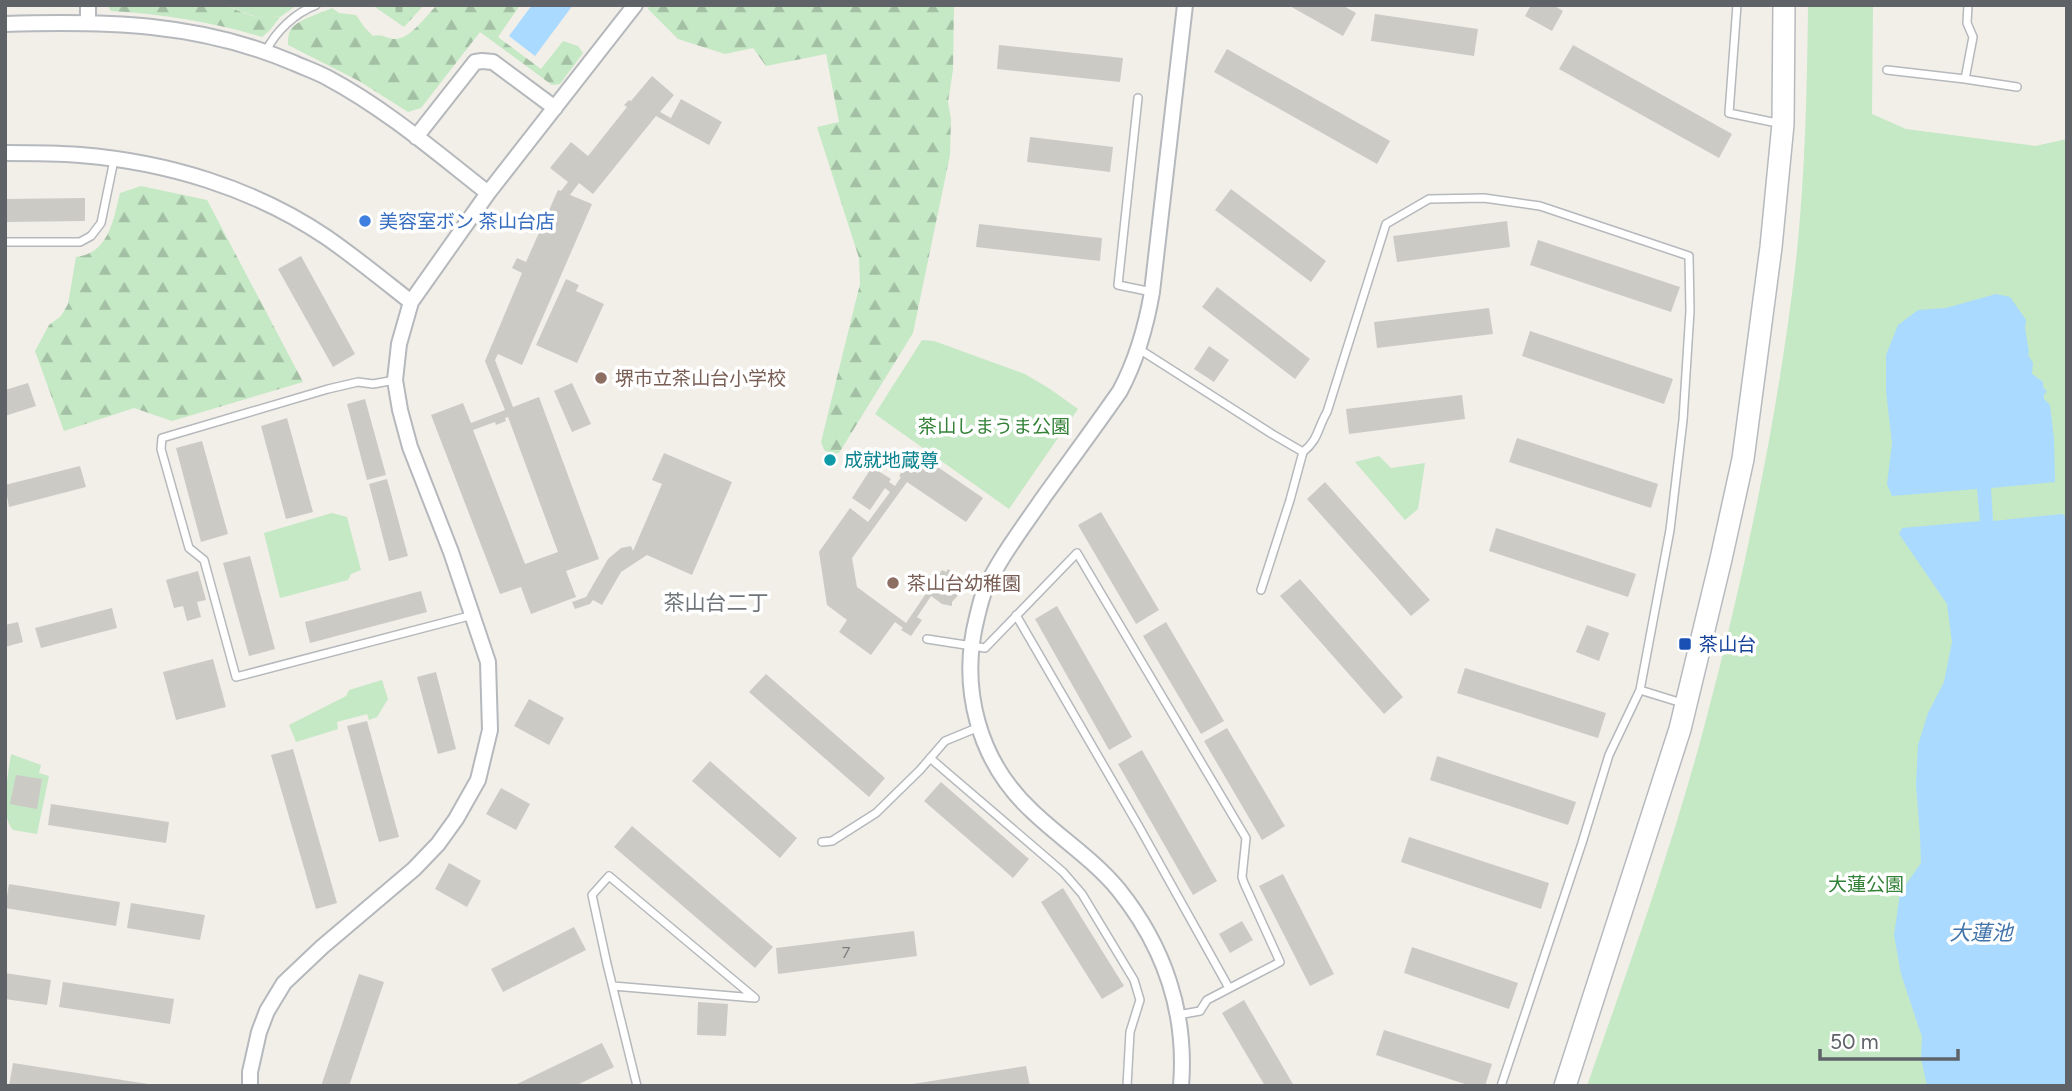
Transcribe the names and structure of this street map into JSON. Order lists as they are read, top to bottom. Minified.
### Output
{"districts":["茶山台二丁"],"water":["大蓮池"],"parks":["茶山しまうま公園","大蓮公園"],"places":{"other":["美容室ボン 茶山台店","堺市立茶山台小学校","成就地蔵尊","茶山台幼稚園"],"transit":["茶山台"]},"house_numbers":["7"],"scale_bar":"50 m"}
